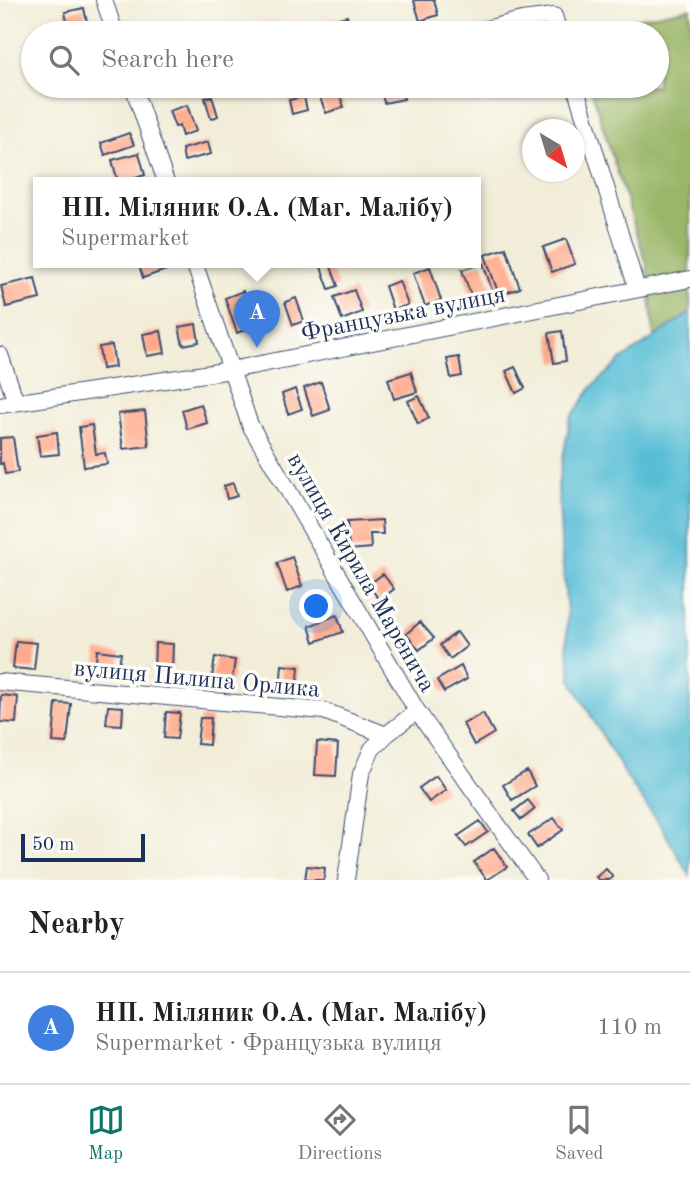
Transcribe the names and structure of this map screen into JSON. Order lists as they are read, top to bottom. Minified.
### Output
{"streets":{"street":["Французька вулиця","вулиця Кирила Маренича","вулиця Пилипа Орлика"]},"crossings":[["Французька вулиця","вулиця Кирила Маренича"]],"scale_bar":"50 m","north":"bottom right","page":{"search":"Search here","popup":["НП. Міляник О.А. (Маг. Малібу)","Supermarket"],"pins":"A","scale":"50 m","heading":"Nearby","list":[{"mark":"A","name":"НП. Міляник О.А. (Маг. Малібу)","note":"Supermarket · Французька вулиця","value":"110 m"}],"nav":["Map","Directions","Saved"]}}
